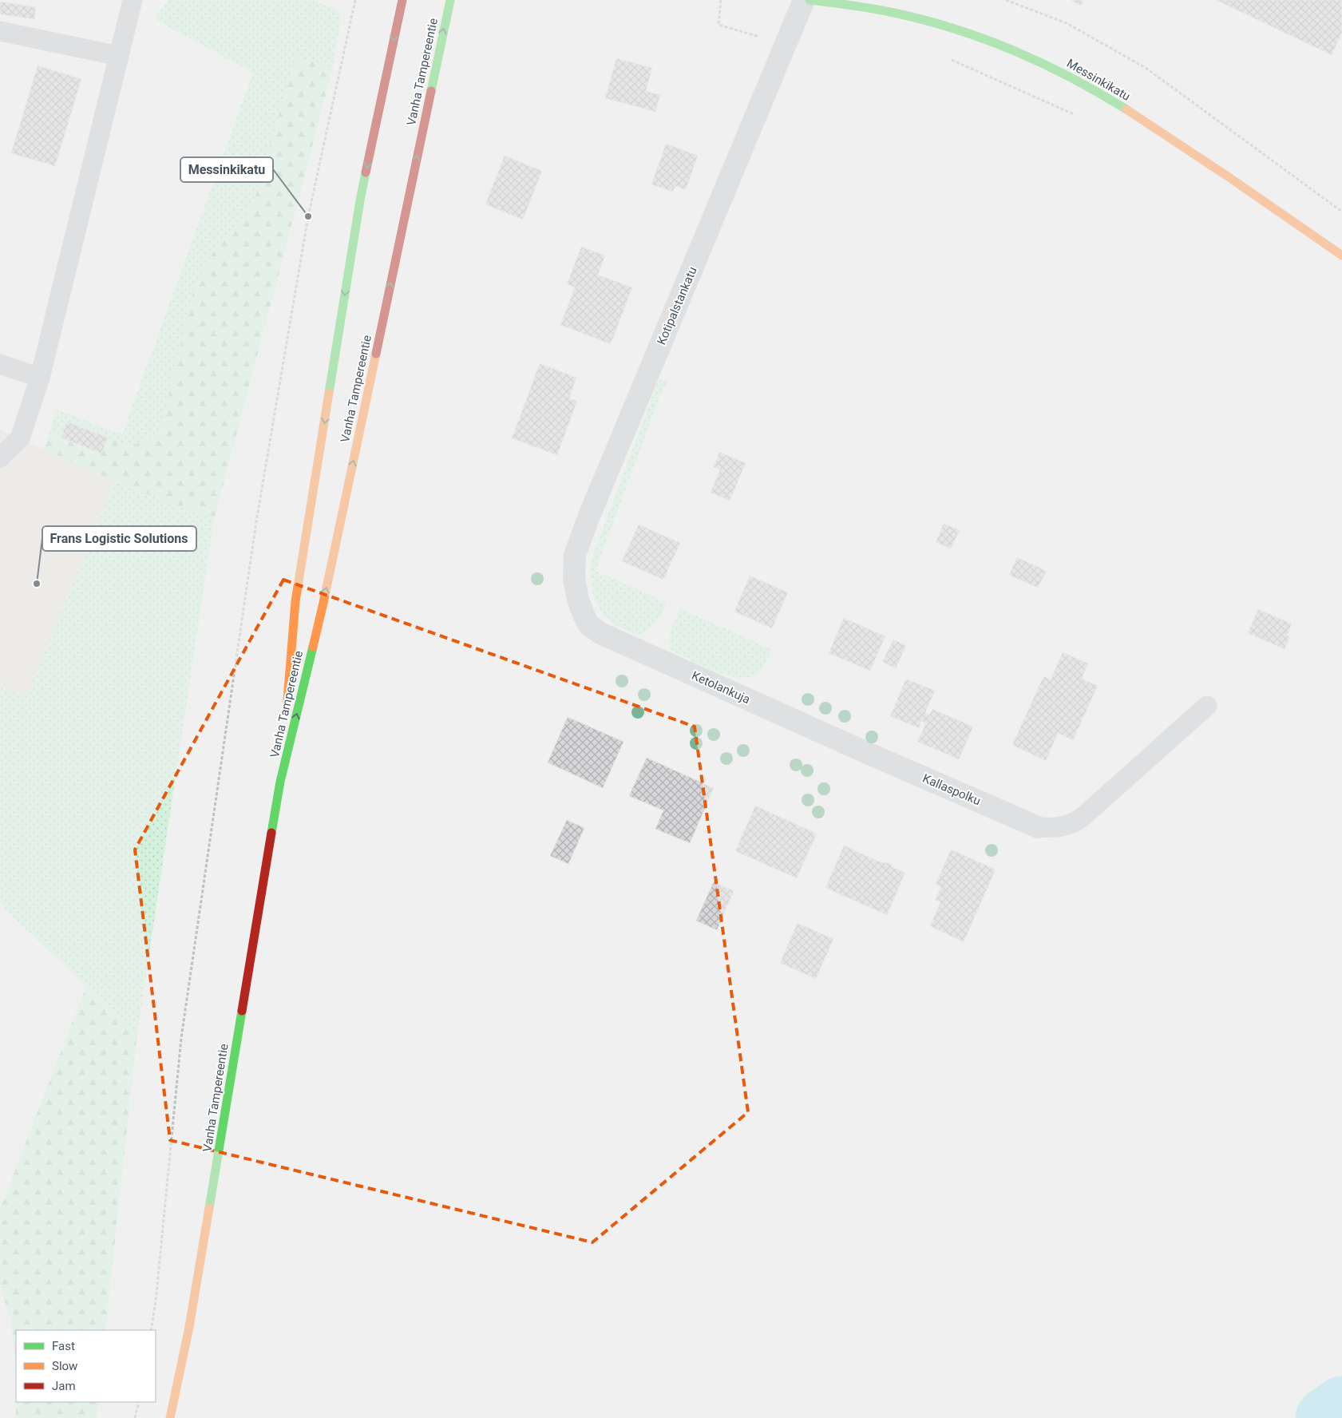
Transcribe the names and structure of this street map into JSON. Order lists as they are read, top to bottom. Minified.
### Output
{"streets":{"main road":["Vanha Tampereentie","Messinkikatu"],"street":["Kotipalstankatu","Ketolankuja","Kallaspolku"]},"crossings":[["Kotipalstankatu","Ketolankuja"],["Ketolankuja","Kallaspolku"]],"places":["Messinkikatu","Frans Logistic Solutions"],"legend":["Fast","Slow","Jam"]}
